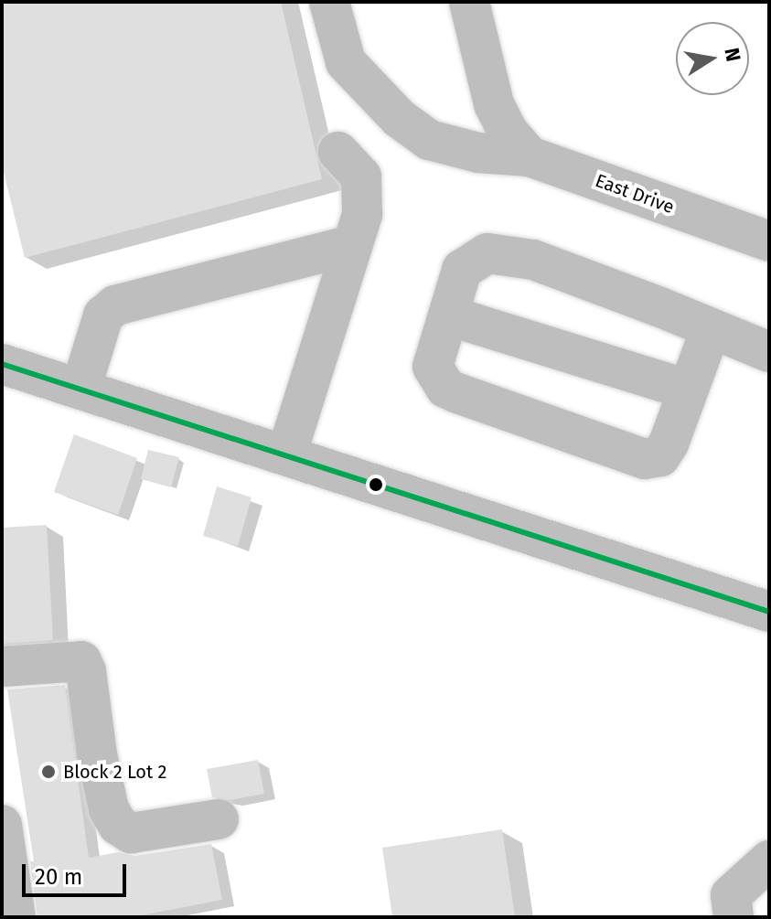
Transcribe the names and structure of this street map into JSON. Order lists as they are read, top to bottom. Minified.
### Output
{"streets":{"street":["East Drive"]},"places":["Block 2 Lot 2"],"scale_bar":"20 m","north":"right"}
